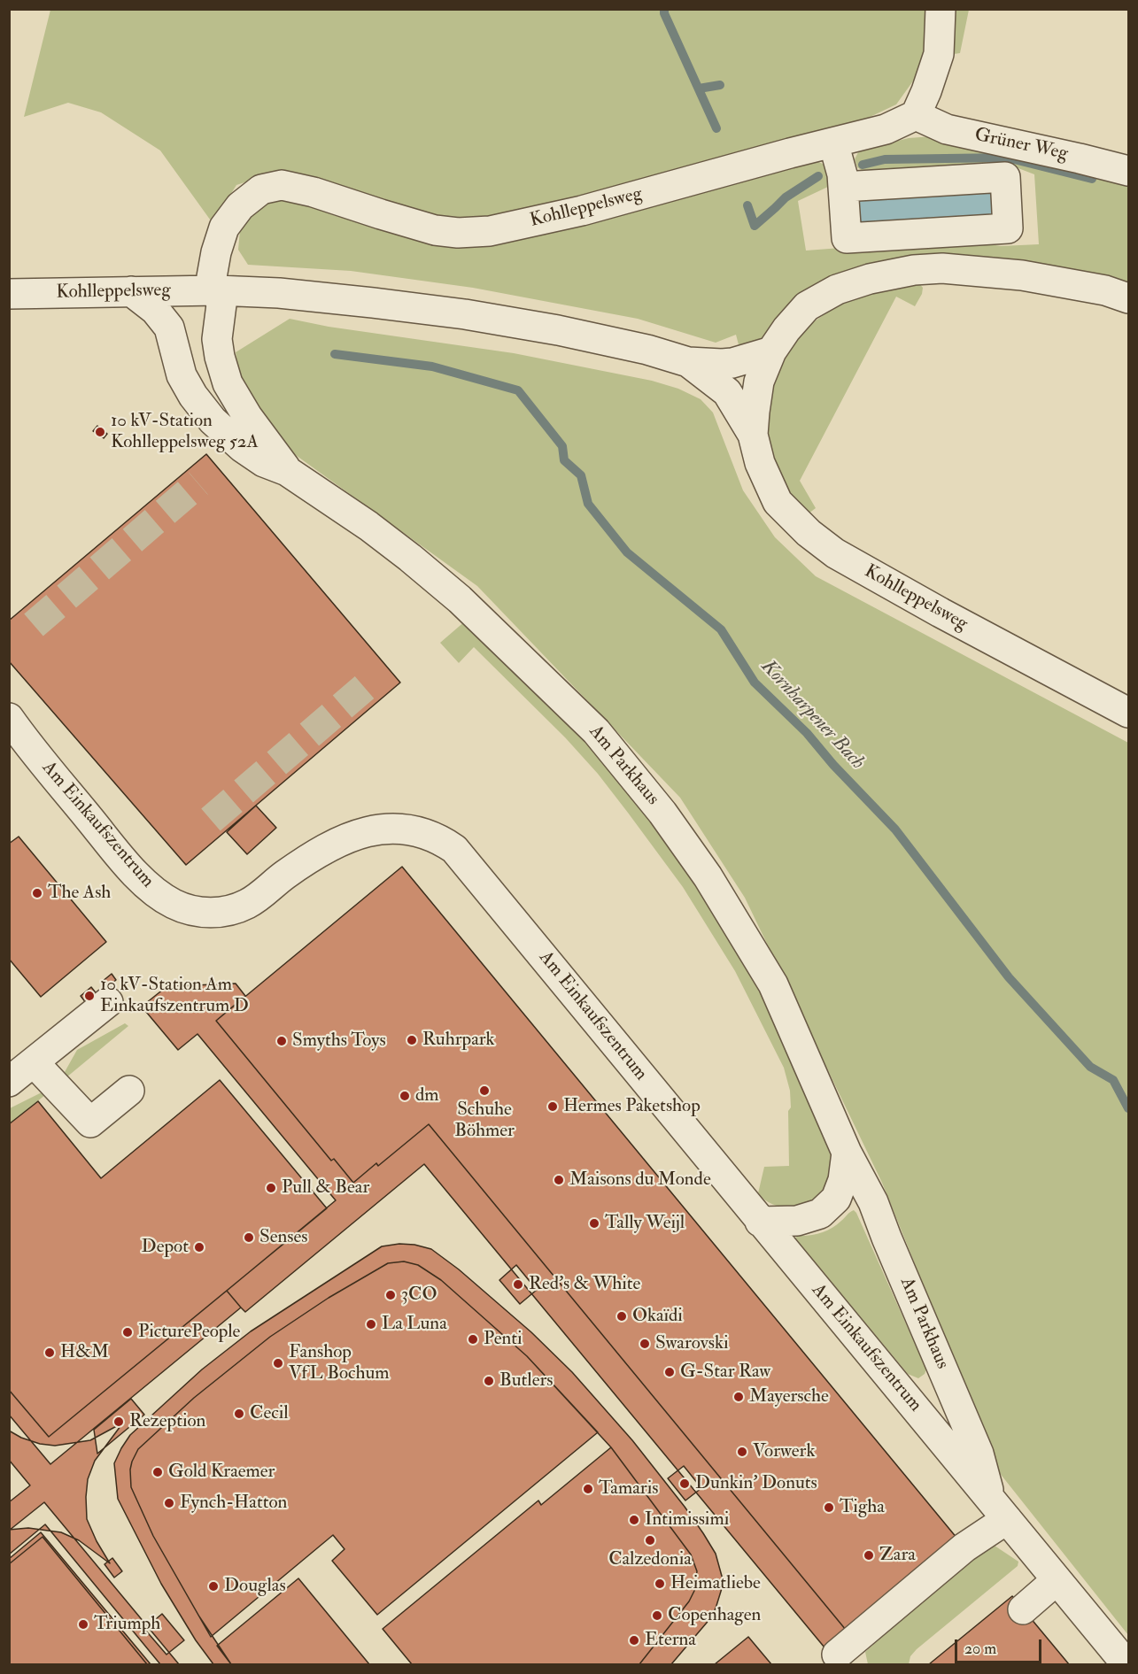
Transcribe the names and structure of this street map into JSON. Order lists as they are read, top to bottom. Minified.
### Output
{"streets":{"street":["Grüner Weg","Kohlleppelsweg","Am Parkhaus","Am Einkaufszentrum"]},"crossings":[["Grüner Weg","Kohlleppelsweg"],["Kohlleppelsweg","Am Parkhaus"],["Am Parkhaus","Am Einkaufszentrum"]],"water":["Kornharpener Bach"],"places":["10 kV-Station Kohlleppelsweg 52A","The Ash","10 kV-Station Am Einkaufszentrum D","Ruhrpark","Smyths Toys","Schuhe Böhmer","dm","Hermes Paketshop","Maisons du Monde","Pull & Bear","Tally Weijl","Senses","Depot","Red’s & White","3CO","Okaïdi","La Luna","PicturePeople","Penti","Swarovski","H&M","Fanshop VfL Bochum","G-Star Raw","Butlers","Mayersche","Cecil","Rezeption","Vorwerk","Gold Kraemer","Dunkin' Donuts","Tamaris","Fynch-Hatton","Tigha","Intimissimi","Calzedonia","Zara","Heimatliebe","Douglas","Copenhagen","Triumph","Eterna"],"scale_bar":"20 m"}
